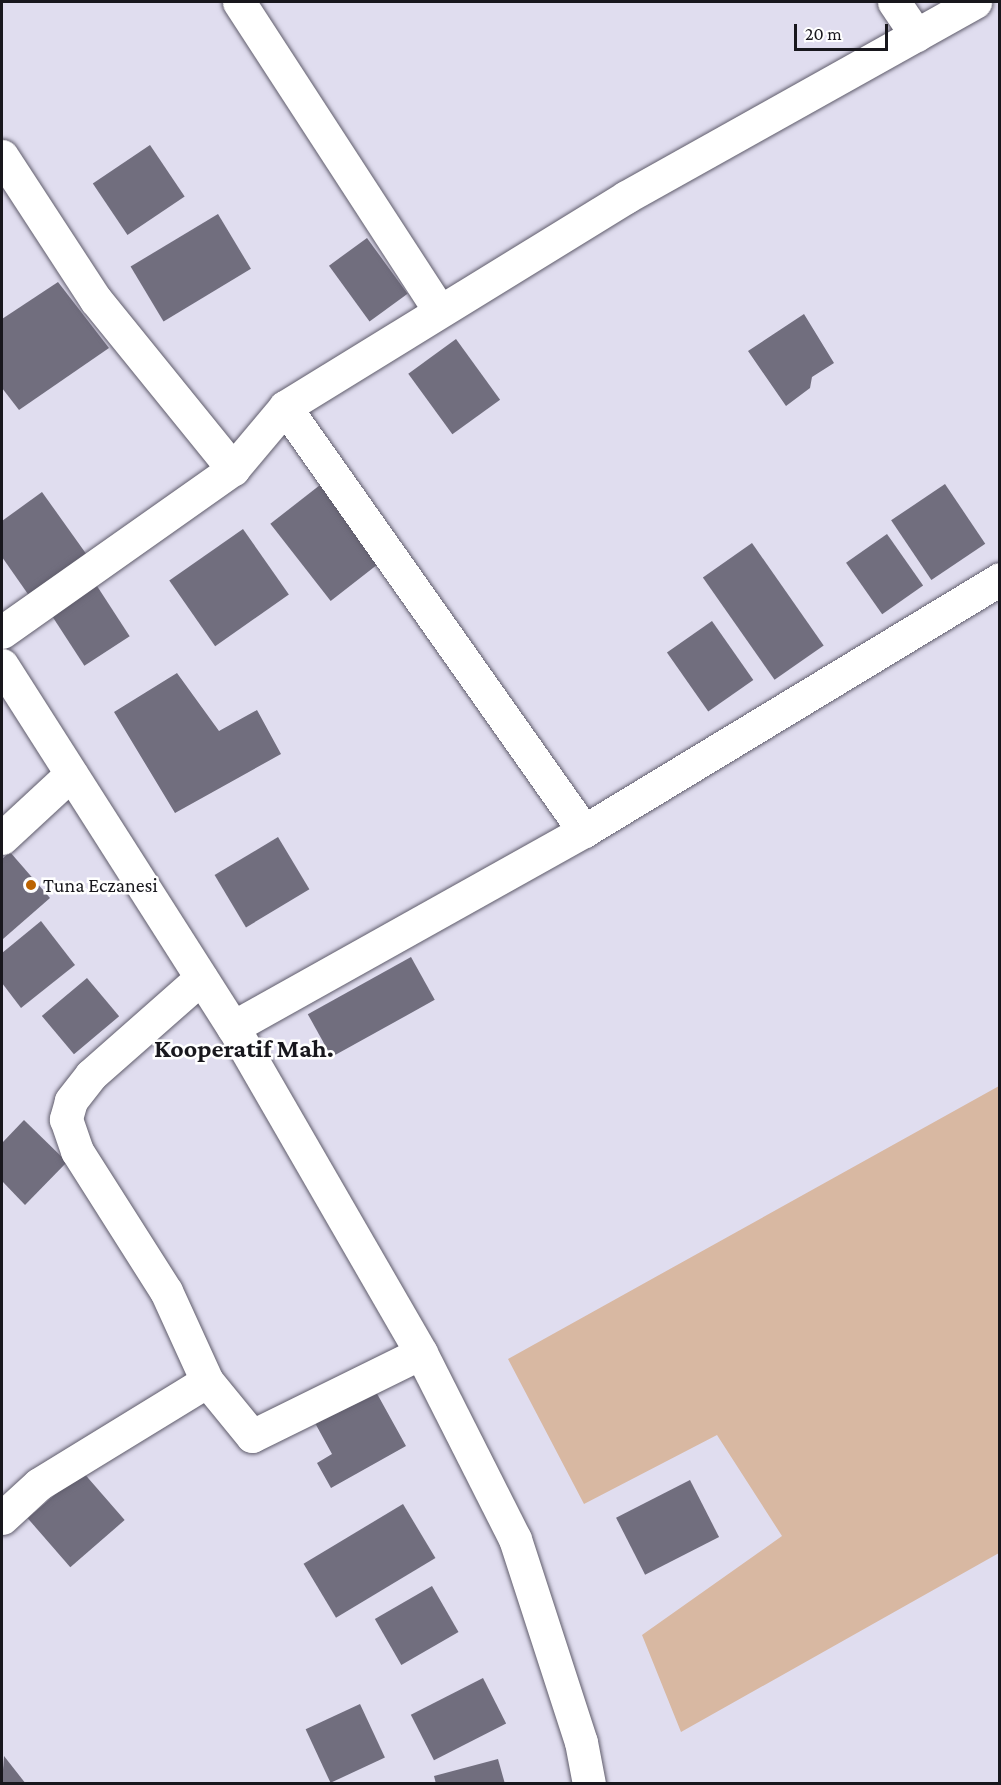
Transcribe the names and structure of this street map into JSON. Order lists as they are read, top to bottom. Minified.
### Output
{"districts":["Kooperatif Mah."],"places":["Tuna Eczanesi"],"scale_bar":"20 m"}
